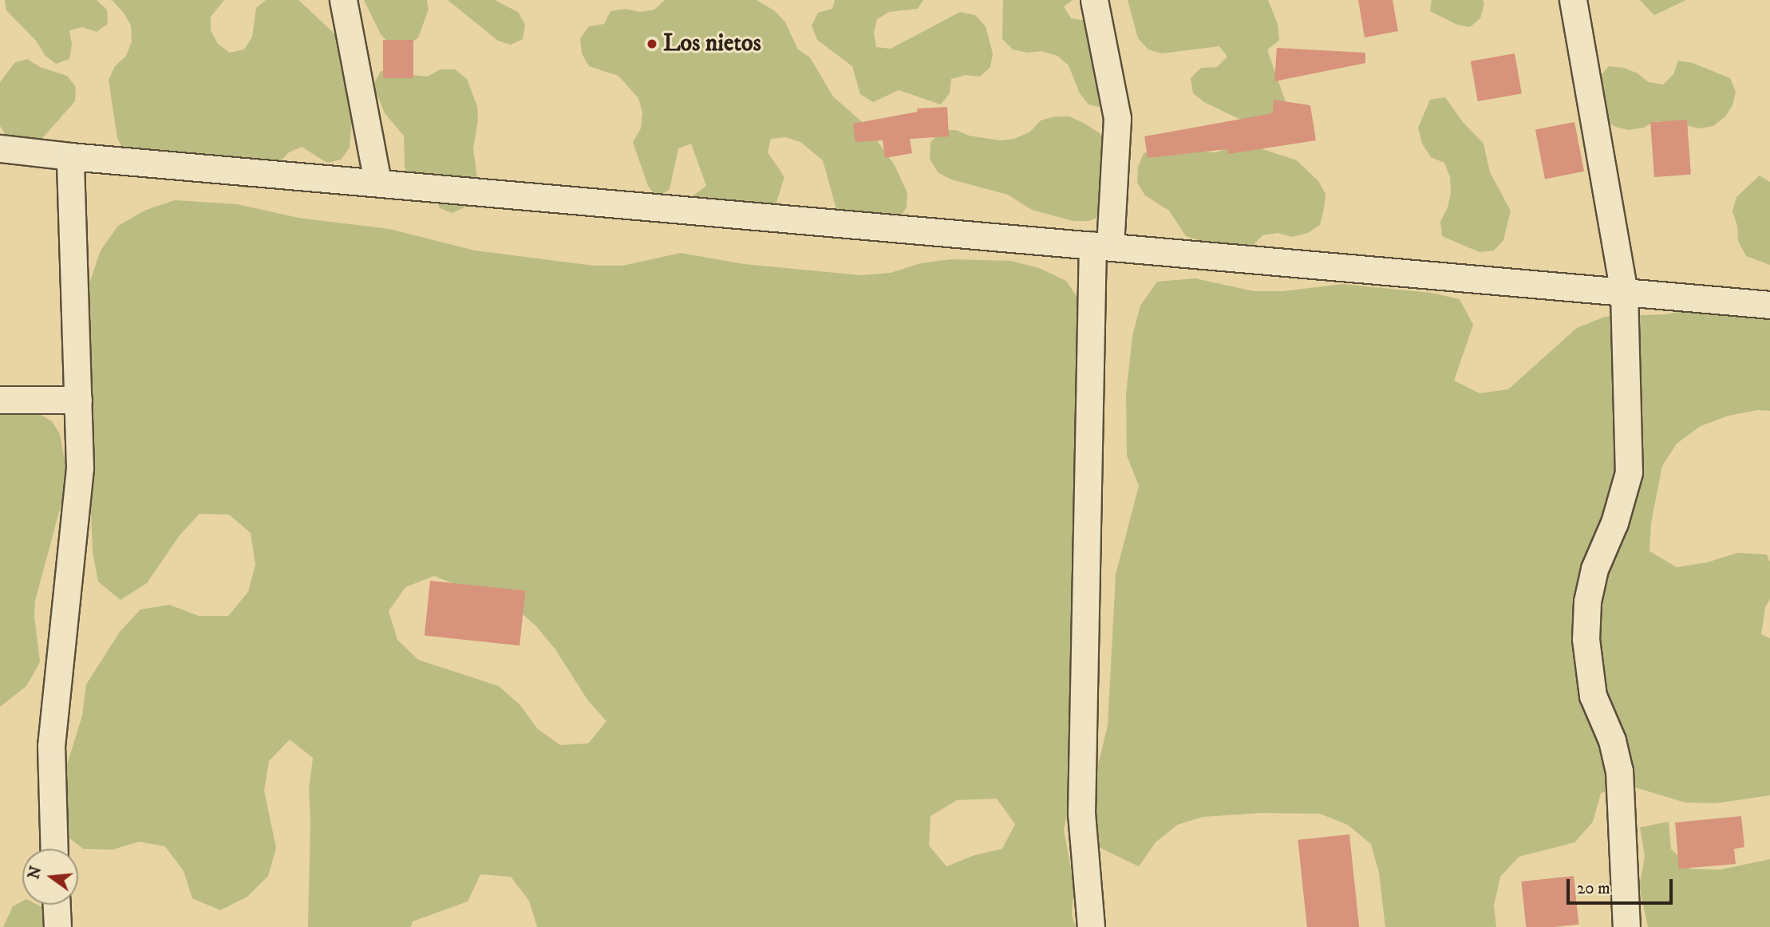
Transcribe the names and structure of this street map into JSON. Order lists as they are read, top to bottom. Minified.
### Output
{"places":["Los nietos"],"scale_bar":"20 m","north":"left"}
